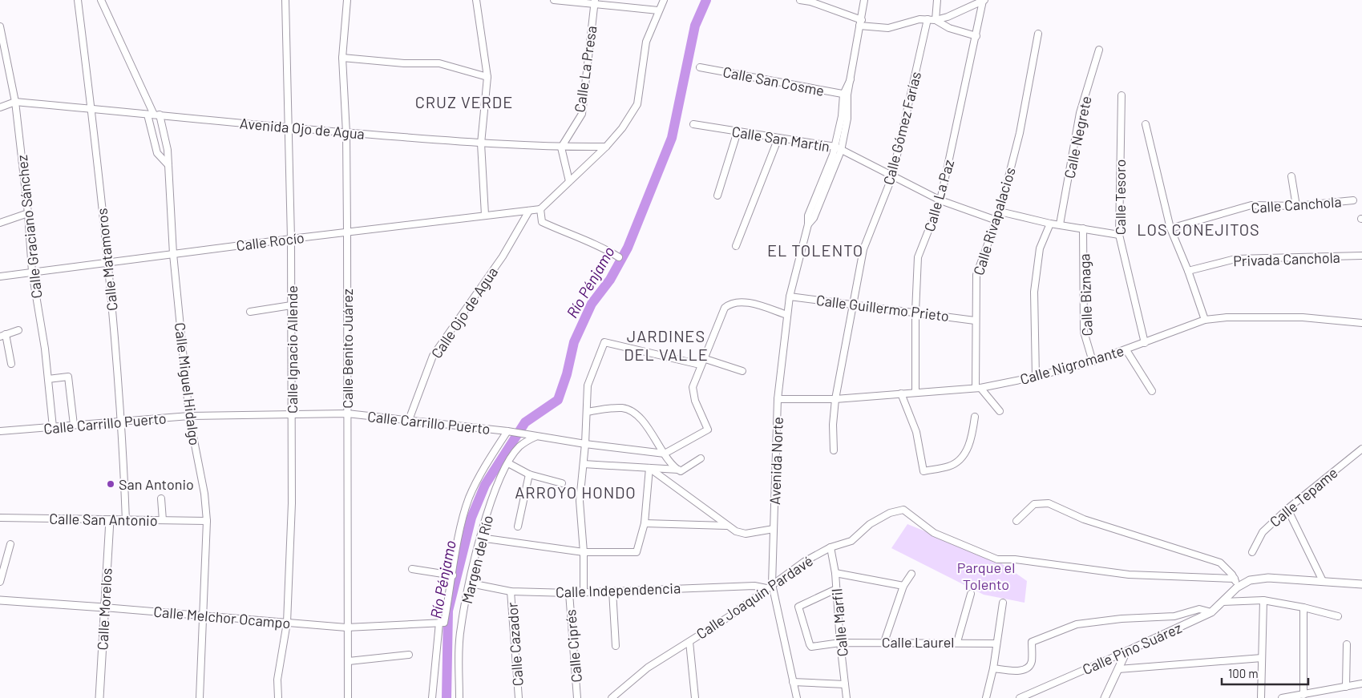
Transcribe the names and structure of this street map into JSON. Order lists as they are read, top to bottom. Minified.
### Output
{"streets":{"street":["Calle La Presa","Calle San Cosme","Avenida Ojo de Agua","Calle Gómez Farías","Calle Negrete","Calle San Martín","Calle La Paz","Calle Tesoro","Calle Canchola","Calle Rivapalacios","Calle Graciano Sánchez","Calle Rocío","Privada Canchola","Calle Matamoros","Calle Biznaga","Calle Guillermo Prieto","Calle Ojo de Agua","Calle Benito Juárez","Calle Ignacio Allende","Calle Nigromante","Calle Miguel Hidalgo","Calle Carrillo Puerto","Avenida Norte","Calle Tepame","Calle San Antonio","Margen del Río","Calle Independencia","Calle Joaquín Pardavé","Calle Morelos","Calle Melchor Ocampo","Calle Marfil","Calle Laurel","Calle Cazador","Calle Ciprés","Calle Pino Suárez"]},"crossings":[["Calle La Presa","Avenida Ojo de Agua"],["Calle San Cosme","Avenida Norte"],["Avenida Ojo de Agua","Calle Graciano Sánchez"],["Avenida Ojo de Agua","Calle Matamoros"],["Avenida Ojo de Agua","Calle Benito Juárez"],["Avenida Ojo de Agua","Calle Ignacio Allende"],["Avenida Ojo de Agua","Calle Miguel Hidalgo"],["Calle Gómez Farías","Calle San Martín"],["Calle Gómez Farías","Calle Guillermo Prieto"],["Calle Gómez Farías","Calle Nigromante"],["Calle San Martín","Calle La Paz"],["Calle San Martín","Calle Rivapalacios"],["Calle San Martín","Avenida Norte"],["Calle La Paz","Calle Guillermo Prieto"],["Calle La Paz","Calle Nigromante"],["Calle Tesoro","Calle Nigromante"],["Calle Rivapalacios","Calle Guillermo Prieto"],["Calle Rivapalacios","Calle Nigromante"],["Calle Graciano Sánchez","Calle Rocío"],["Calle Graciano Sánchez","Calle Carrillo Puerto"],["Calle Rocío","Calle Matamoros"],["Calle Rocío","Calle Ojo de Agua"],["Calle Rocío","Calle Benito Juárez"],["Calle Rocío","Calle Ignacio Allende"],["Calle Rocío","Calle Miguel Hidalgo"],["Calle Matamoros","Calle Carrillo Puerto"],["Calle Matamoros","Calle San Antonio"],["Calle Biznaga","Calle Nigromante"],["Calle Guillermo Prieto","Avenida Norte"],["Calle Ojo de Agua","Calle Carrillo Puerto"],["Calle Benito Juárez","Calle Carrillo Puerto"],["Calle Benito Juárez","Calle Melchor Ocampo"],["Calle Ignacio Allende","Calle Carrillo Puerto"],["Calle Ignacio Allende","Calle Melchor Ocampo"],["Calle Nigromante","Avenida Norte"],["Calle Miguel Hidalgo","Calle Carrillo Puerto"],["Calle Miguel Hidalgo","Calle San Antonio"],["Calle Miguel Hidalgo","Calle Melchor Ocampo"],["Calle Carrillo Puerto","Margen del Río"],["Avenida Norte","Calle Independencia"],["Avenida Norte","Calle Joaquín Pardavé"],["Calle San Antonio","Calle Morelos"],["Margen del Río","Calle Independencia"],["Calle Independencia","Calle Joaquín Pardavé"],["Calle Independencia","Calle Cazador"],["Calle Independencia","Calle Ciprés"],["Calle Joaquín Pardavé","Calle Marfil"],["Calle Morelos","Calle Melchor Ocampo"],["Calle Marfil","Calle Laurel"]],"districts":["CRUZ VERDE","LOS CONEJITOS","EL TOLENTO","JARDINES DEL VALLE","ARROYO HONDO"],"water":["Río Pénjamo"],"parks":["Parque el Tolento"],"places":["San Antonio"],"scale_bar":"100 m"}
